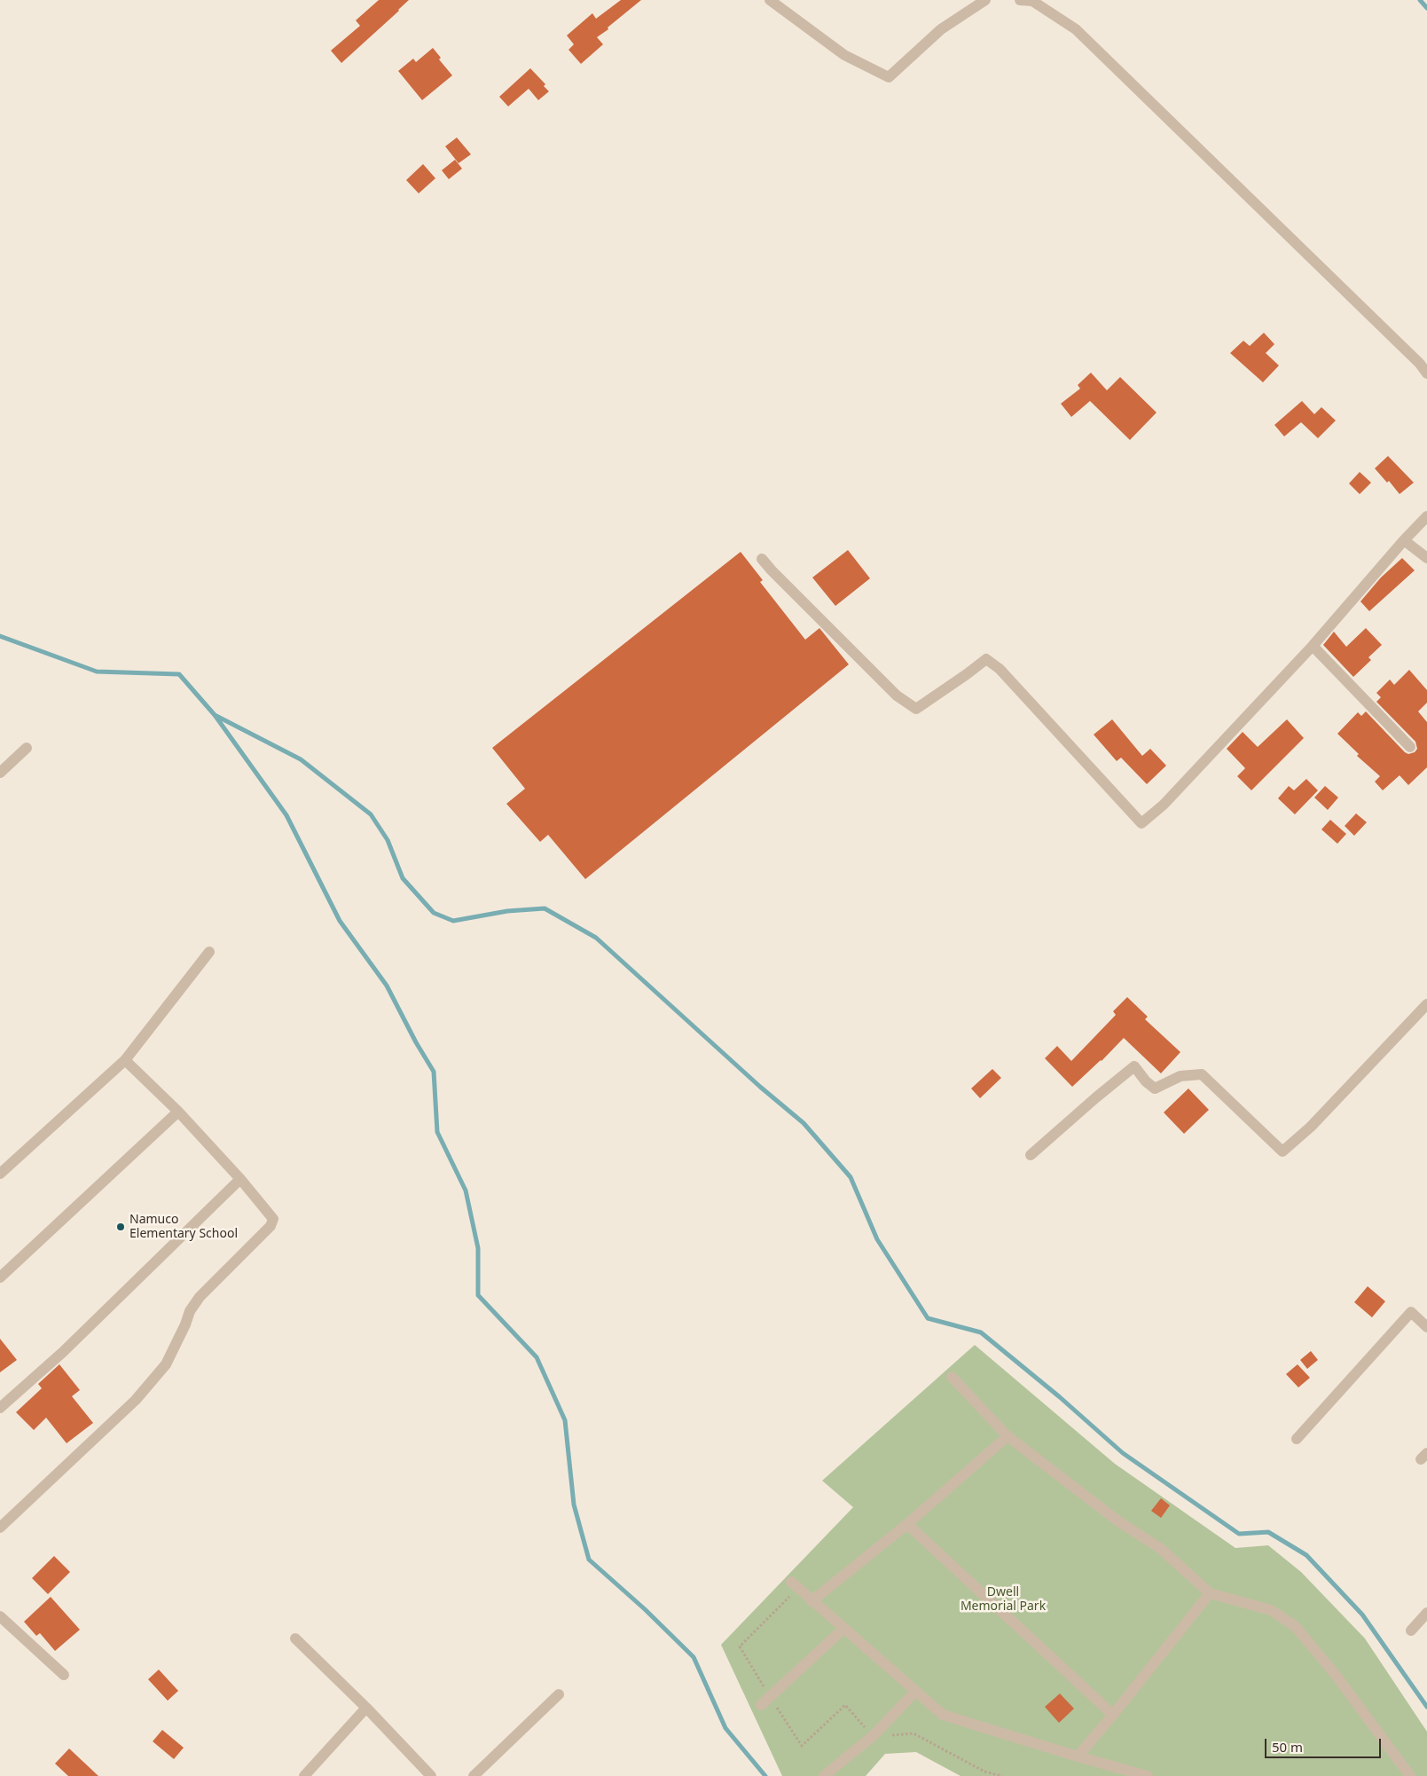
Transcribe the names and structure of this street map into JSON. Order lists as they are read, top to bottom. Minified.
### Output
{"parks":["Dwell Memorial Park"],"places":["Namuco Elementary School"],"scale_bar":"50 m"}
